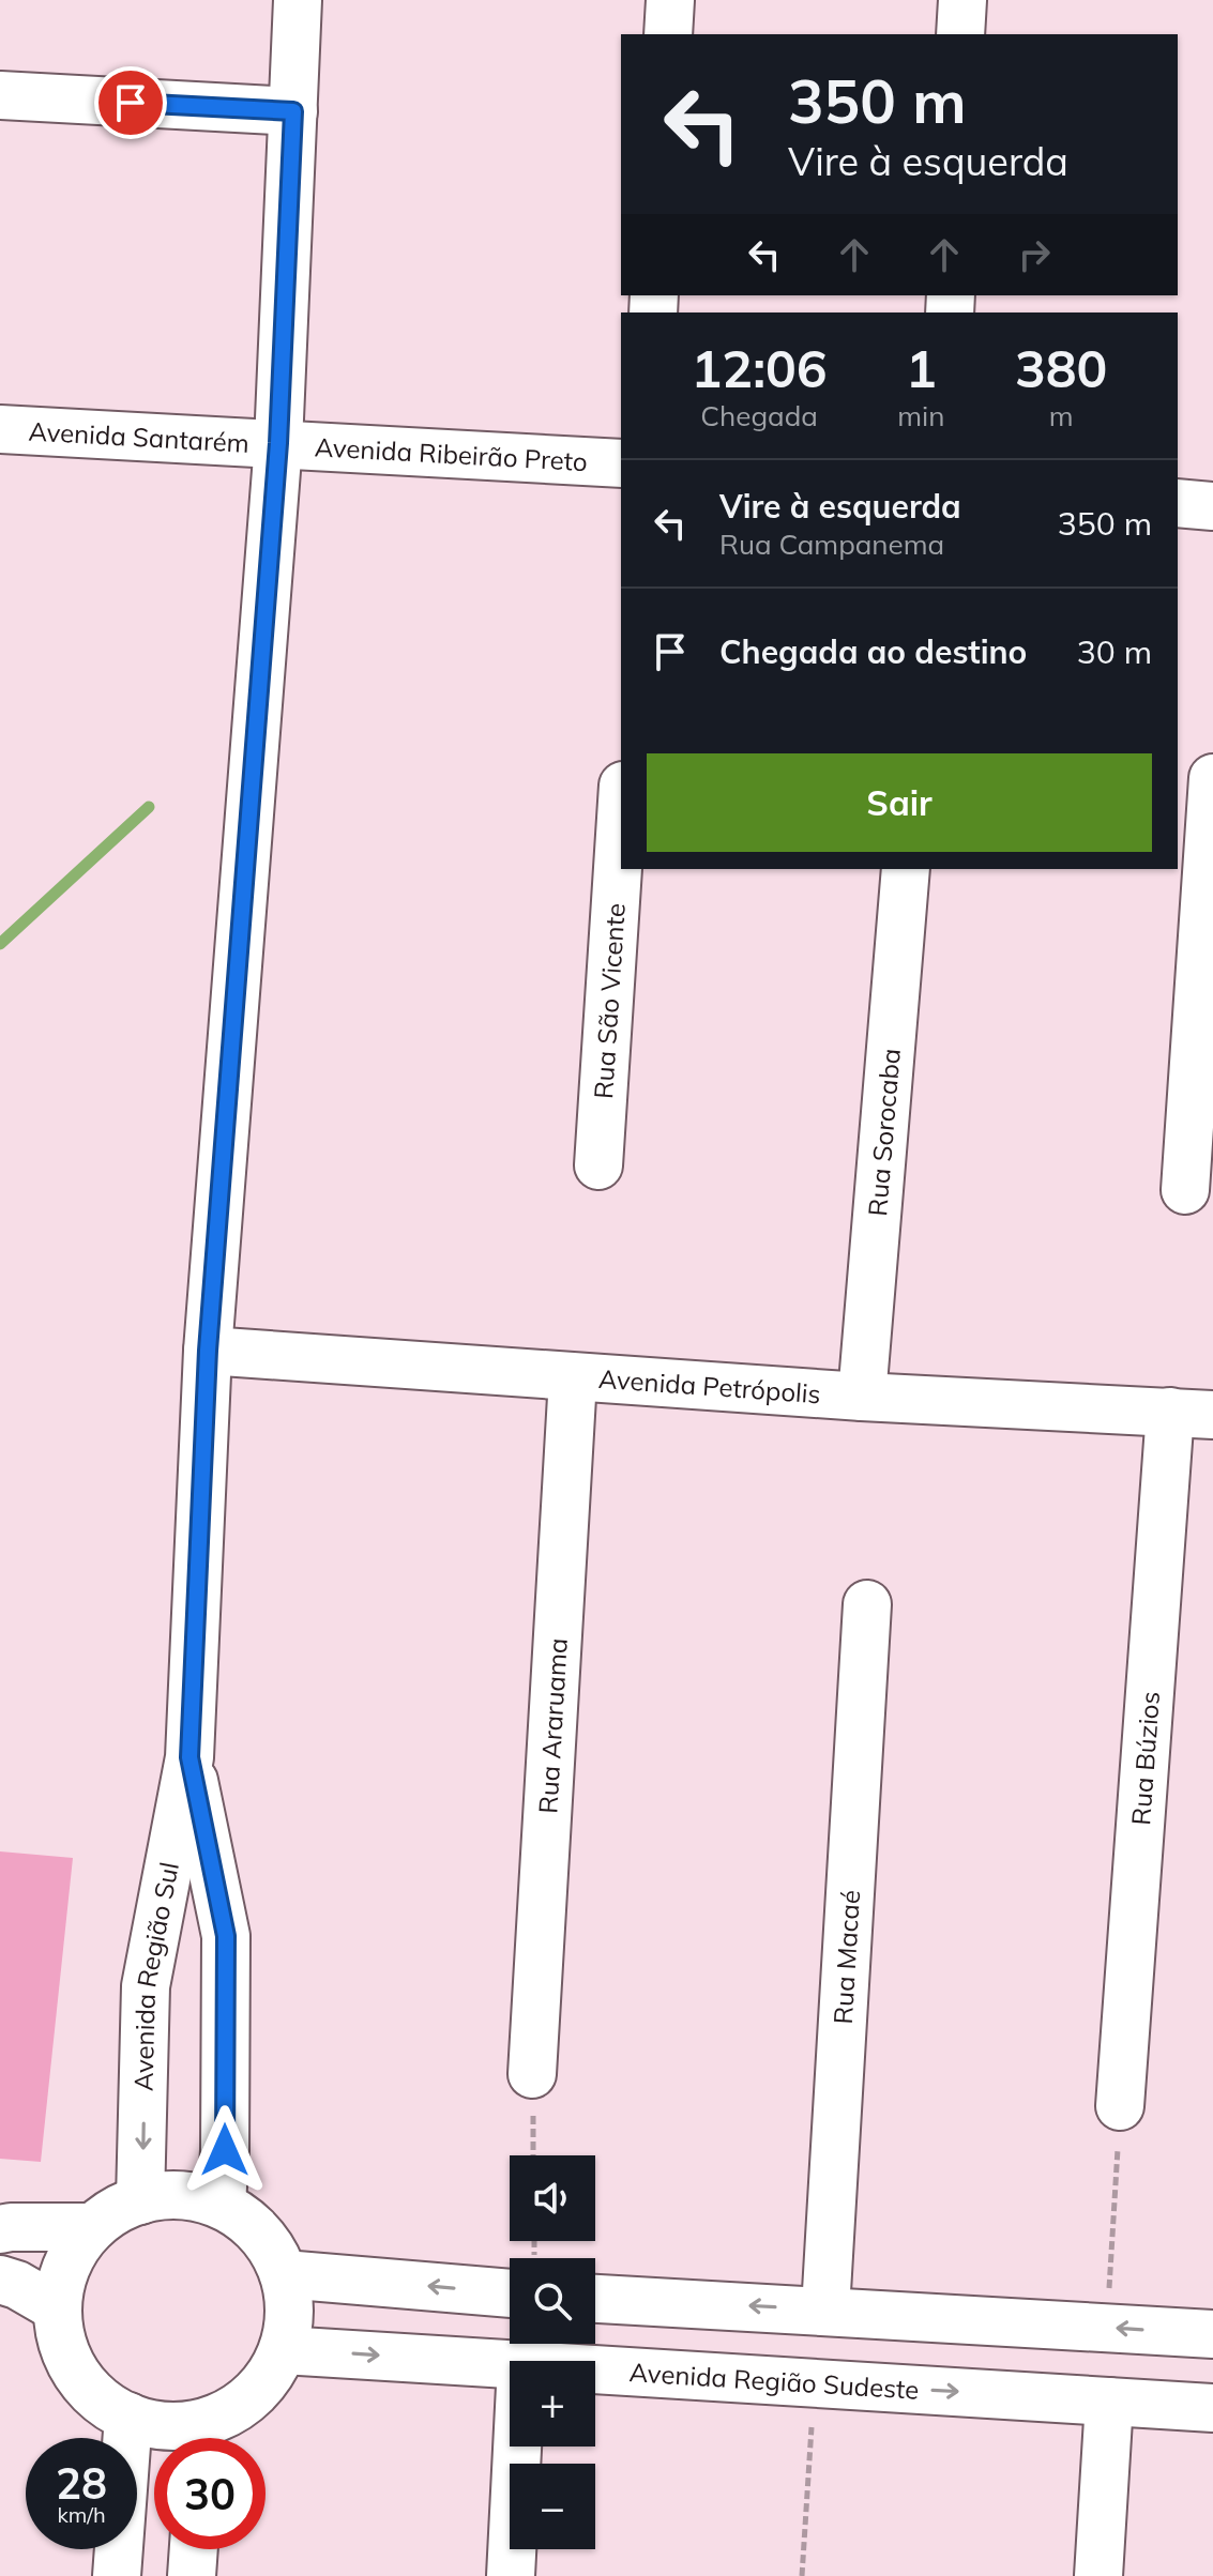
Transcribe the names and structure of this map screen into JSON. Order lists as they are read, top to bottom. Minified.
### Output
{"streets":{"street":["Avenida Santarém","Avenida Ribeirão Preto","Rua São Vicente","Rua Sorocaba","Avenida Petrópolis","Rua Araruama","Rua Búzios","Rua Macaé","Avenida Região Sul","Avenida Região Sudeste"]},"crossings":[["Avenida Santarém","Avenida Ribeirão Preto"],["Avenida Santarém","Avenida Região Sul"],["Avenida Ribeirão Preto","Avenida Região Sul"],["Rua Sorocaba","Avenida Petrópolis"],["Avenida Petrópolis","Rua Araruama"],["Avenida Petrópolis","Rua Búzios"],["Avenida Petrópolis","Avenida Região Sul"]],"page":{"turn":["350 m","Vire à esquerda"],"eta":["12:06","Chegada","1","min","380","m"],"list":[{"name":"Vire à esquerda","note":"Rua Campanema","value":"350 m"},{"name":"Chegada ao destino","value":"30 m"}],"buttons":"Sair","map_buttons":["+","−"],"speed":"28 km/h","limit":"30"}}
